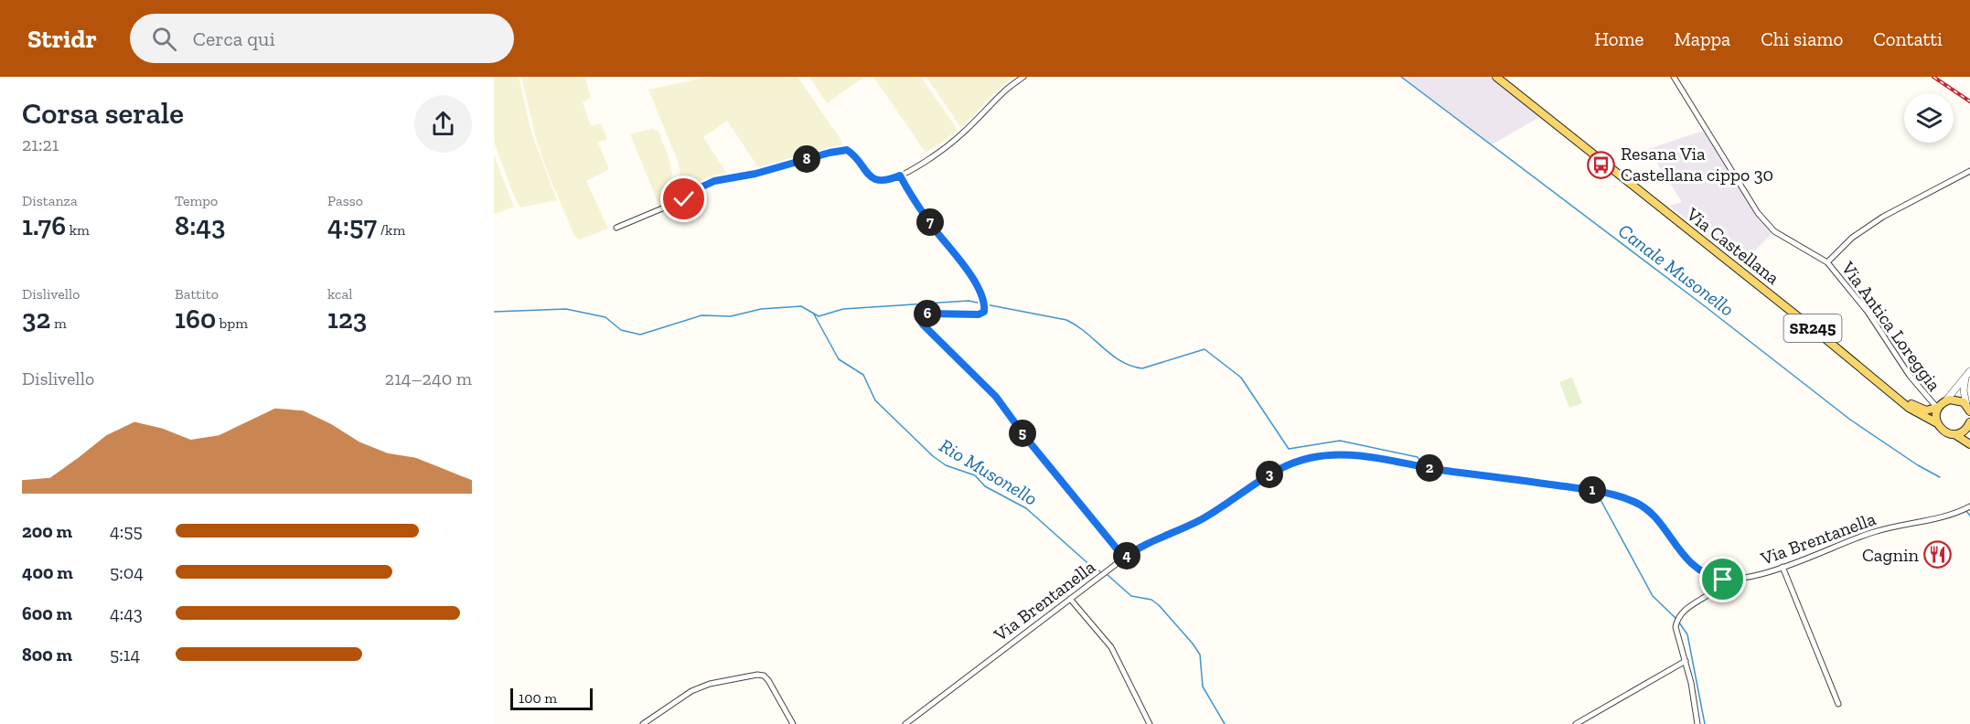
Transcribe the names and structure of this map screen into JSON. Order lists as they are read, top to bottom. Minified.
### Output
{"streets":{"main road":["Via Castellana","SR245"],"street":["Via Antica Loreggia","Via Brentanella"]},"crossings":[["Via Castellana","Via Antica Loreggia"],["Via Castellana","SR245"],["Via Antica Loreggia","SR245"]],"water":["Canale Musonello","Rio Musonello"],"places":{"bus stop":["Resana Via Castellana cippo 30"],"restaurant":["Cagnin"]},"scale_bar":"100 m","page":{"header":"Stridr","search":"Cerca qui","nav":["Home","Mappa","Chi siamo","Contatti"],"heading":["Corsa serale","21:21"],"pins":["8","7","6","5","2","3","1","4"],"stats":[["Distanza","1.76 km"],["Tempo","8:43"],["Passo","4:57 /km"],["Dislivello","32 m"],["Battito","160 bpm"],["kcal","123"]],"chart":["Dislivello","214–240 m"],"list":[{"name":"200 m","note":"4:55"},{"name":"400 m","note":"5:04"},{"name":"600 m","note":"4:43"},{"name":"800 m","note":"5:14"}],"scale":"100 m"}}
